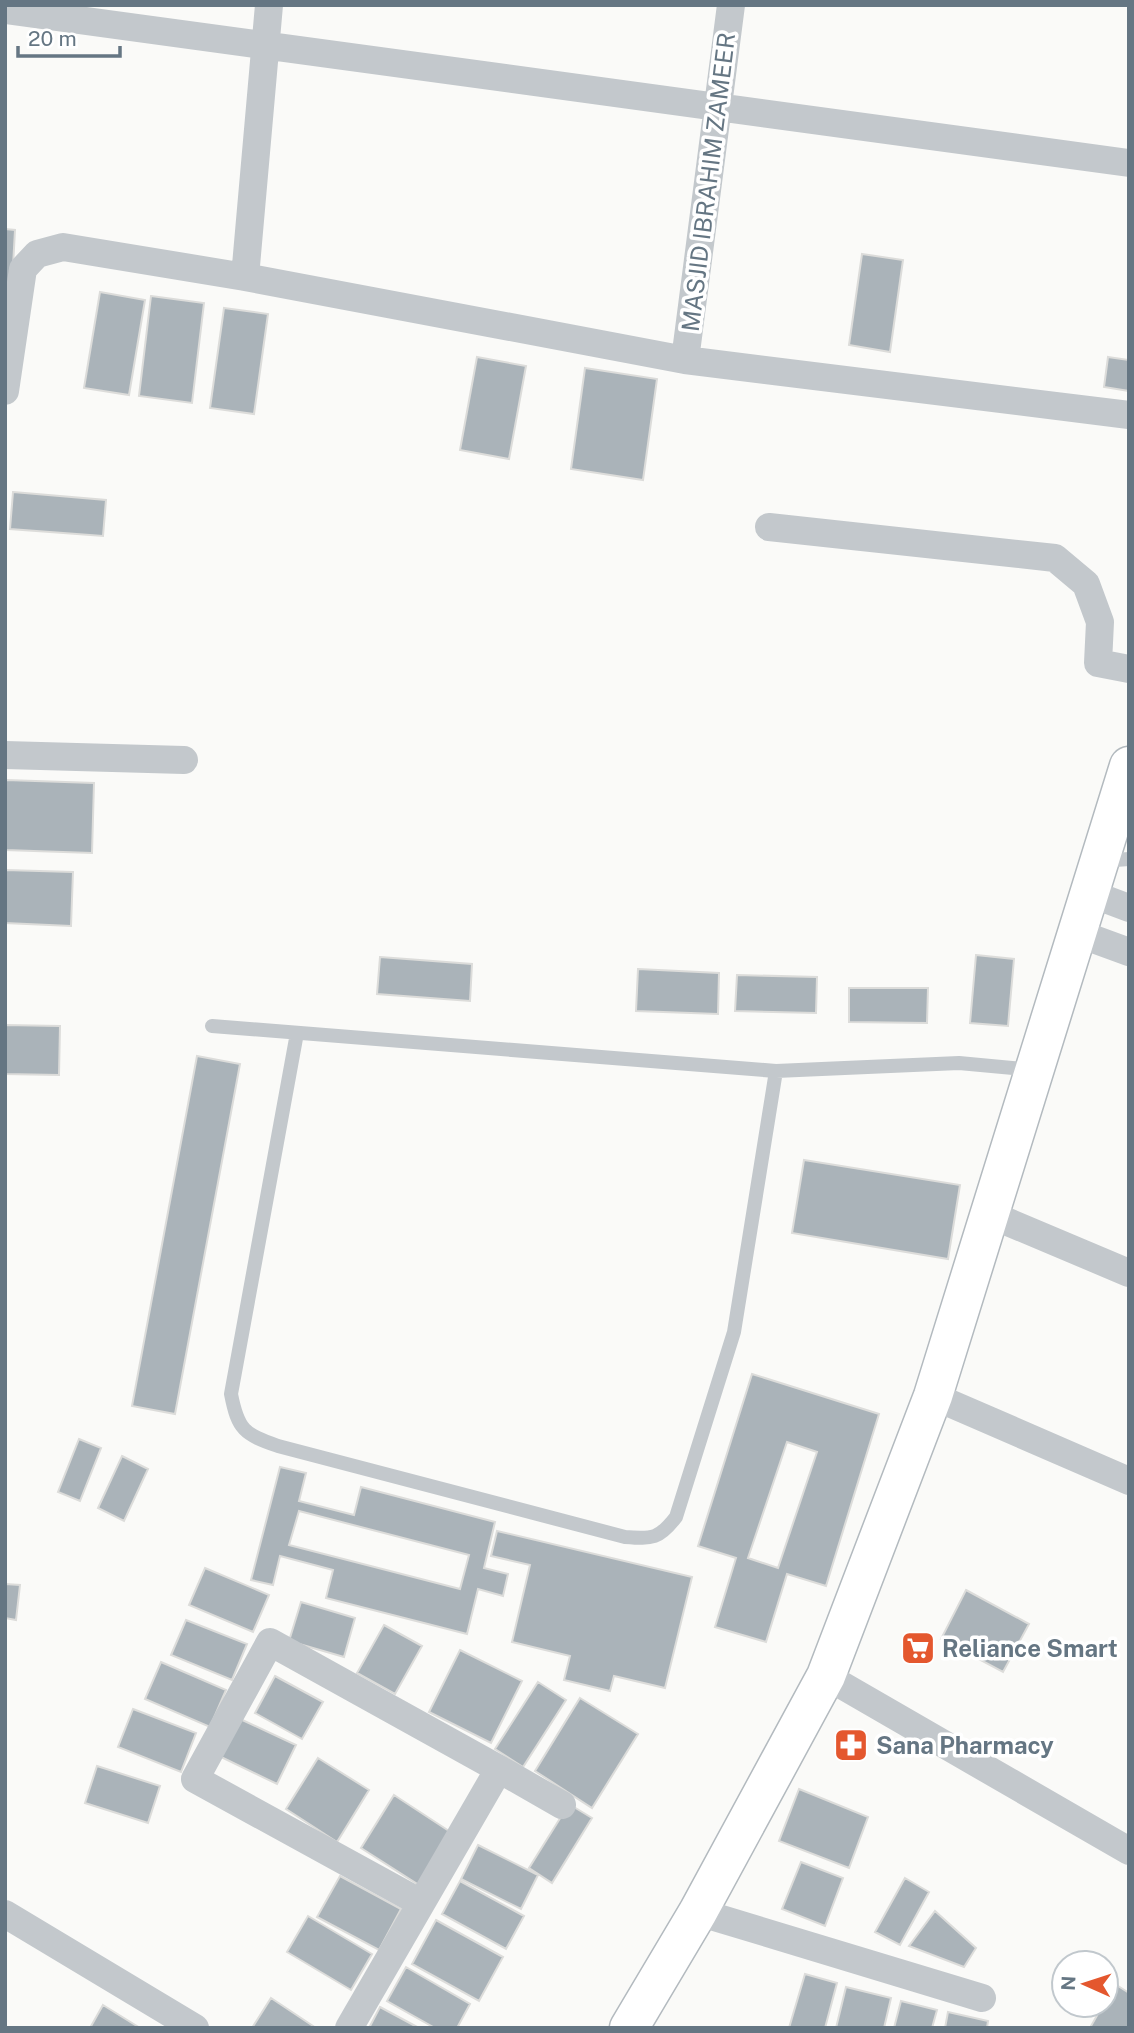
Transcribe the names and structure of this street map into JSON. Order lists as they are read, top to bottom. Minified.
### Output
{"streets":{"street":["MASJID IBRAHIM ZAMEER"]},"places":{"supermarket":["Reliance Smart"],"pharmacy":["Sana Pharmacy"]},"scale_bar":"20 m","north":"left"}
